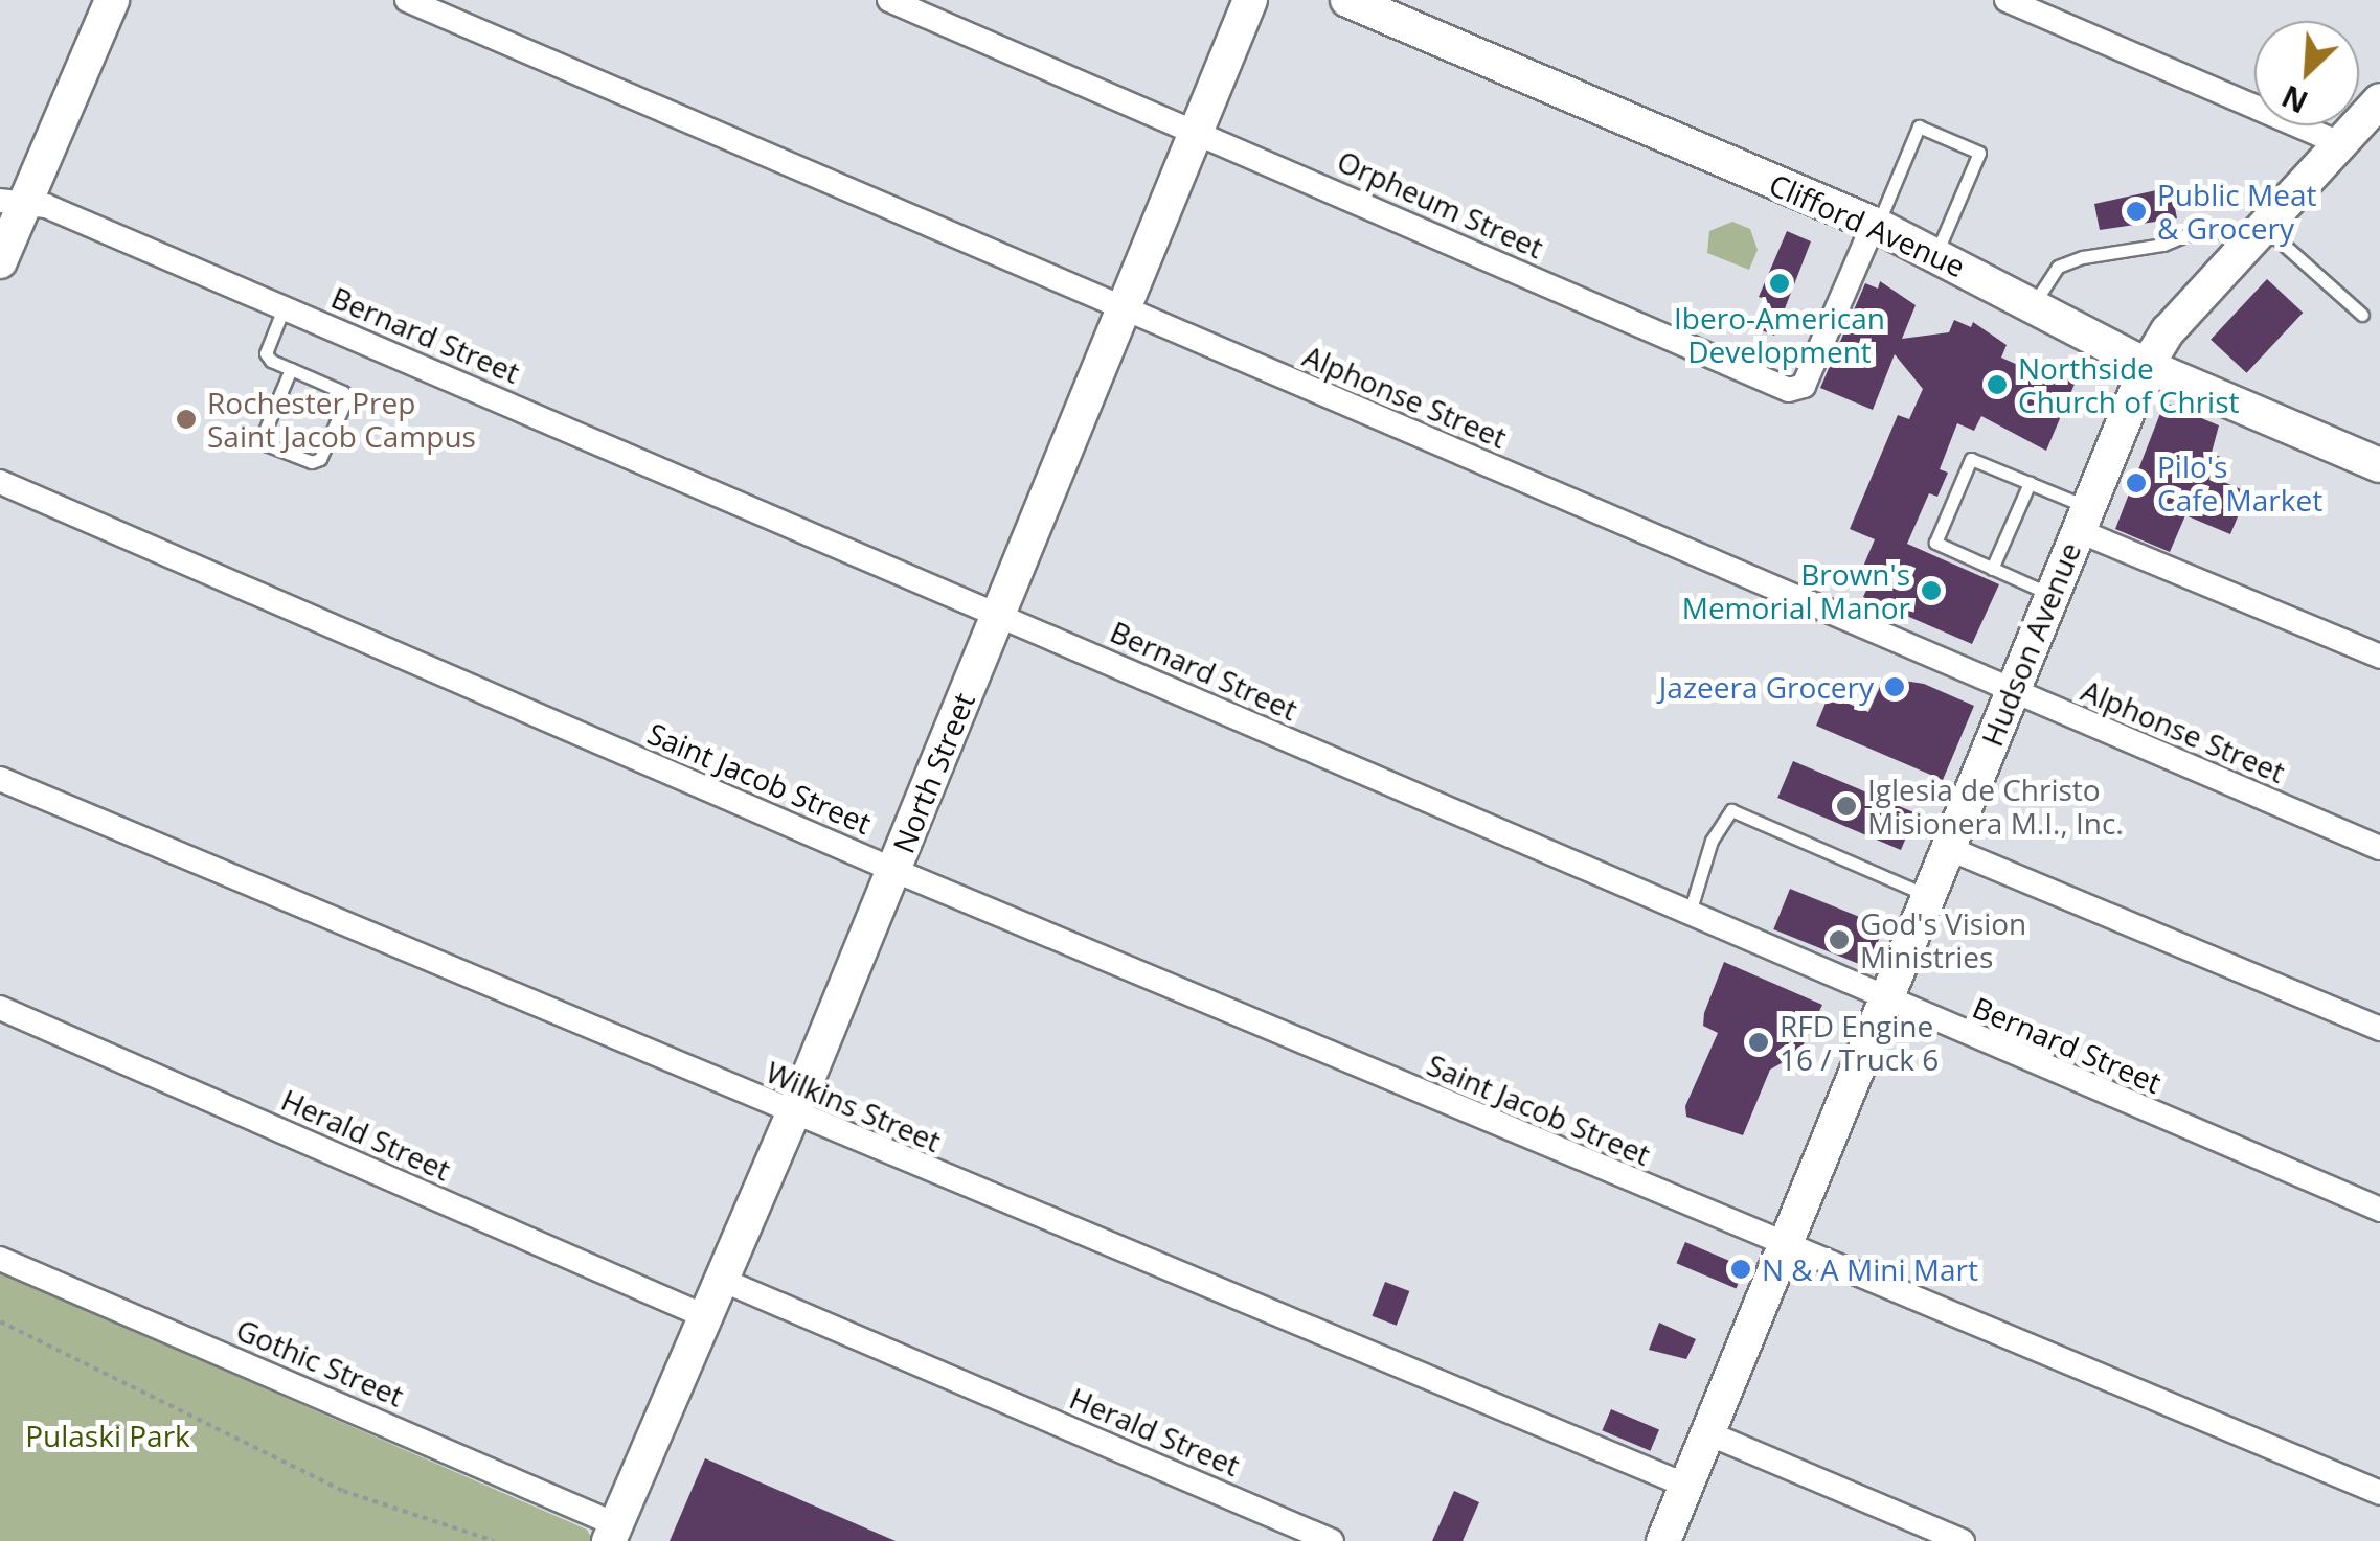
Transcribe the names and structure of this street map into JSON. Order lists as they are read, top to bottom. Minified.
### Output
{"streets":{"main road":["Clifford Avenue","Hudson Avenue","North Street"],"street":["Orpheum Street","Bernard Street","Alphonse Street","Saint Jacob Street","Wilkins Street","Herald Street","Gothic Street"]},"crossings":[["Orpheum Street","Clifford Avenue"],["Orpheum Street","North Street"],["Clifford Avenue","Hudson Avenue"],["Bernard Street","Hudson Avenue"],["Bernard Street","North Street"],["Alphonse Street","Hudson Avenue"],["Alphonse Street","North Street"],["Hudson Avenue","Saint Jacob Street"],["Hudson Avenue","Wilkins Street"],["North Street","Saint Jacob Street"],["North Street","Wilkins Street"],["North Street","Herald Street"],["North Street","Gothic Street"]],"parks":["Pulaski Park"],"places":["Public Meat & Grocery","Ibero-American Development","Northside Church of Christ","Rochester Prep Saint Jacob Campus","Pilo's Cafe Market","Brown's Memorial Manor","Jazeera Grocery","Iglesia de Christo Misionera M.I., Inc.","God's Vision Ministries","RFD Engine 16 / Truck 6","N & A Mini Mart"],"north":"bottom left"}
